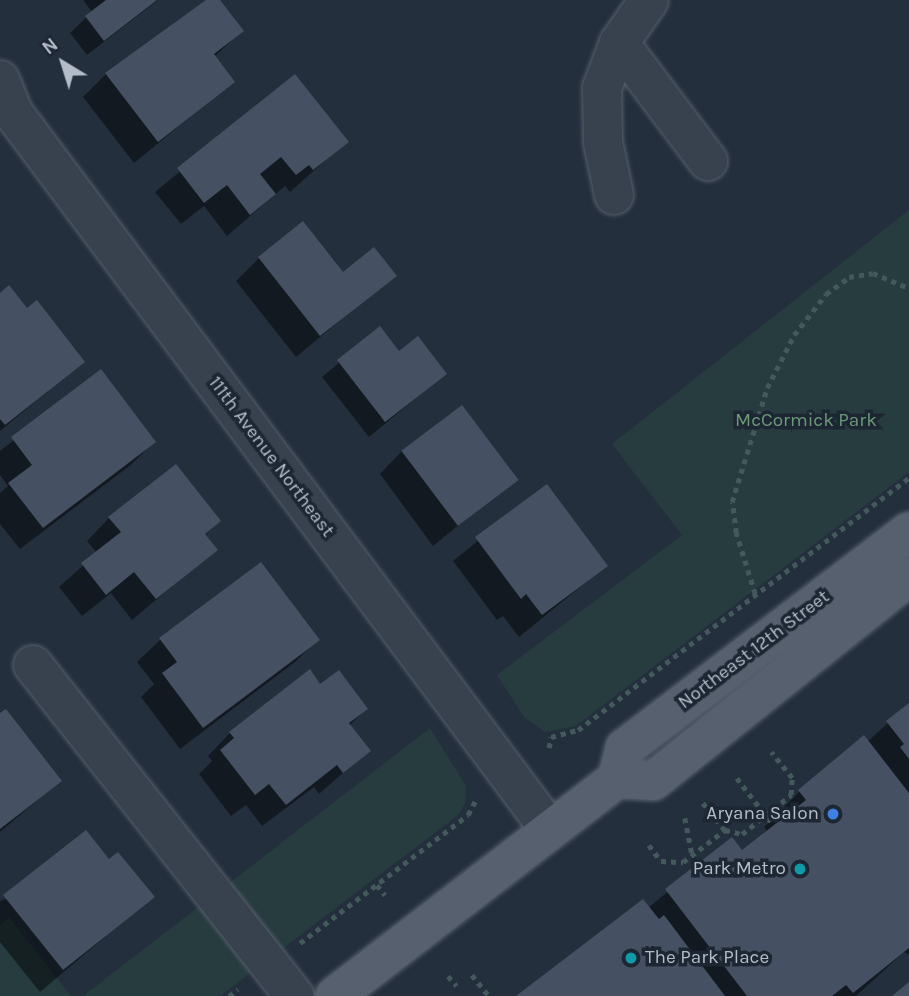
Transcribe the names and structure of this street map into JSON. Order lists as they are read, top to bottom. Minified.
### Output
{"streets":{"main road":["Northeast 12th Street"],"street":["111th Avenue Northeast"]},"parks":["McCormick Park"],"places":["Aryana Salon","Park Metro","The Park Place"],"north":"top left"}
